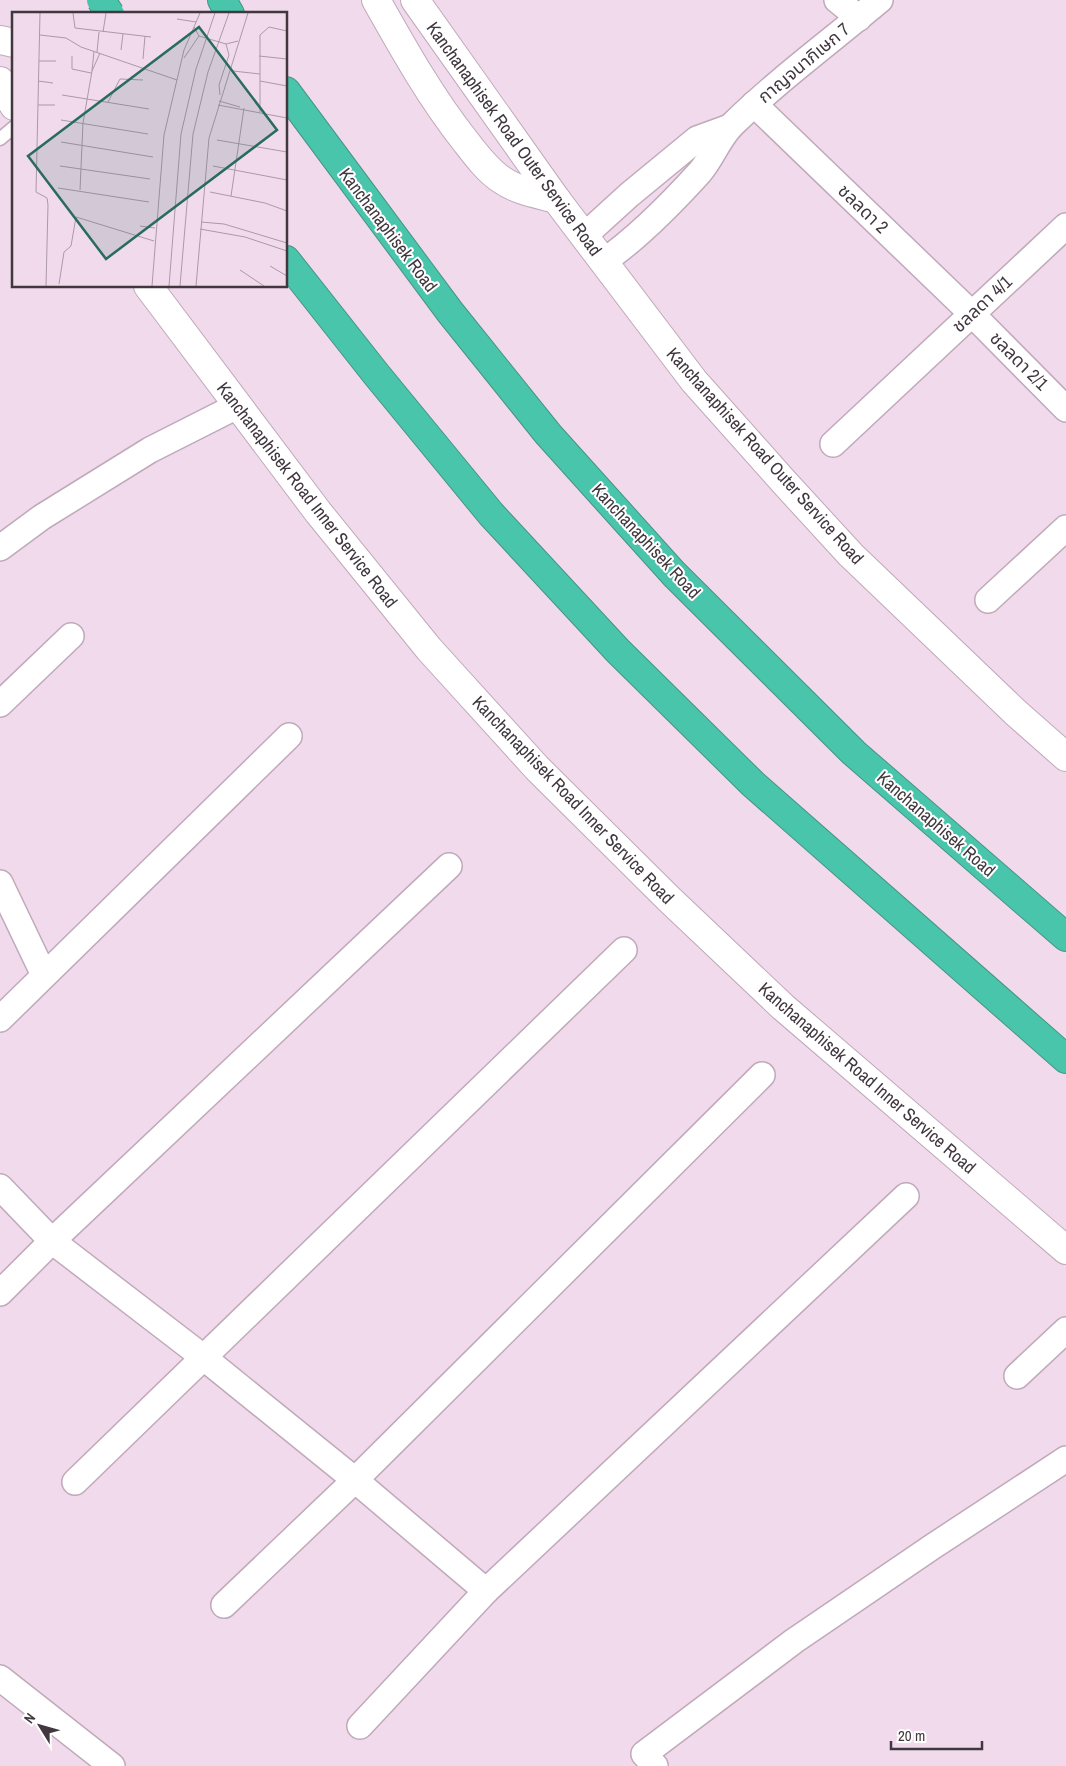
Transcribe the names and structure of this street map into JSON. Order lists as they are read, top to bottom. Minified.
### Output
{"streets":{"highway":["Kanchanaphisek Road"],"main road":["Kanchanaphisek Road Outer Service Road","Kanchanaphisek Road Inner Service Road"],"street":["กาญจนาภิเษก 7","ชลลดา 2","ชลลดา 4/1","ชลลดา 2/1"]},"crossings":[["กาญจนาภิเษก 7","Kanchanaphisek Road Outer Service Road"],["กาญจนาภิเษก 7","ชลลดา 2"],["ชลลดา 2","ชลลดา 4/1"],["ชลลดา 2","ชลลดา 2/1"],["ชลลดา 4/1","ชลลดา 2/1"]],"scale_bar":"20 m","north":"top left"}
